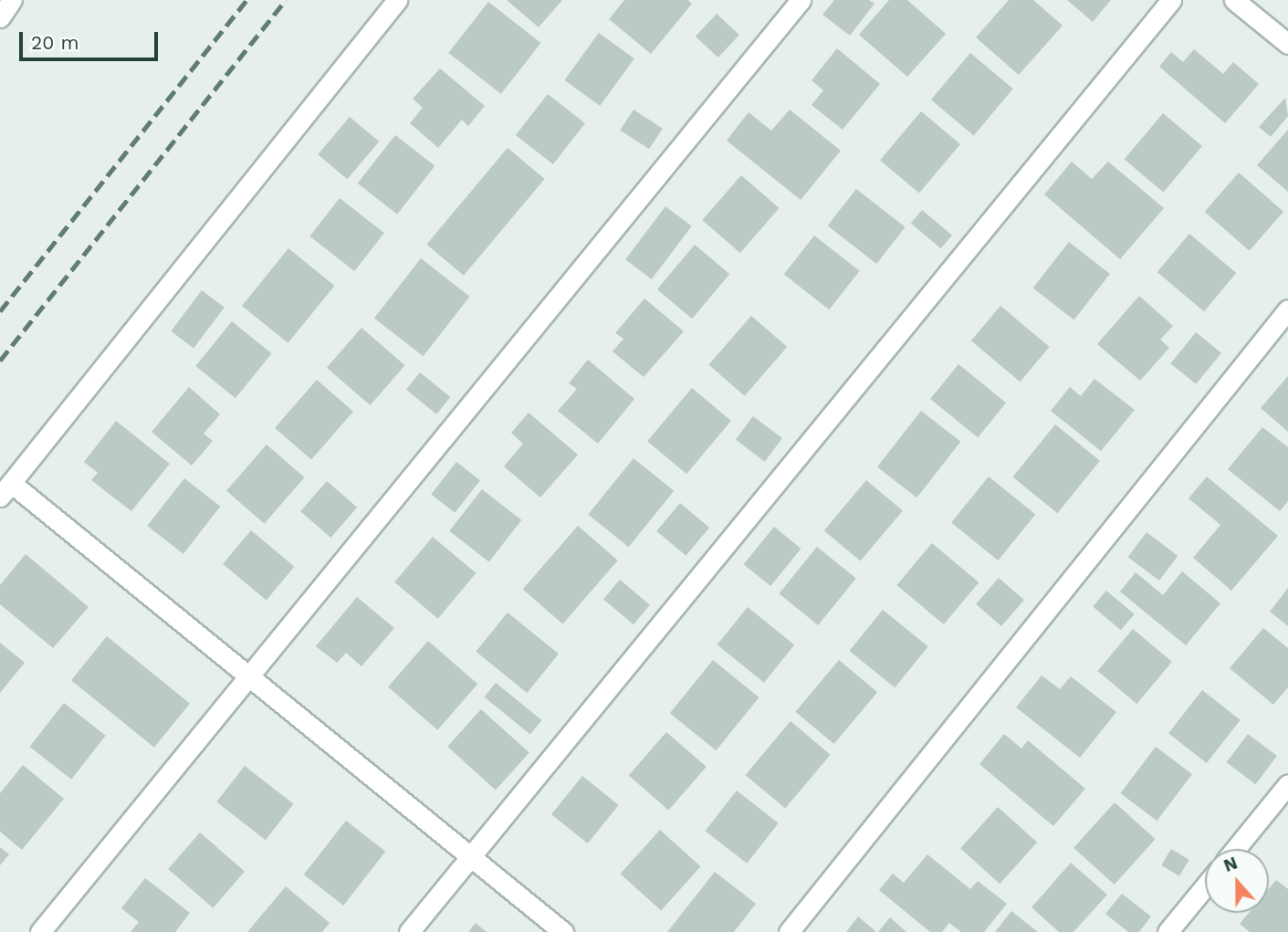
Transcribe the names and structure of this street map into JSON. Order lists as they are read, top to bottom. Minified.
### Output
{"scale_bar":"20 m","north":"top"}
